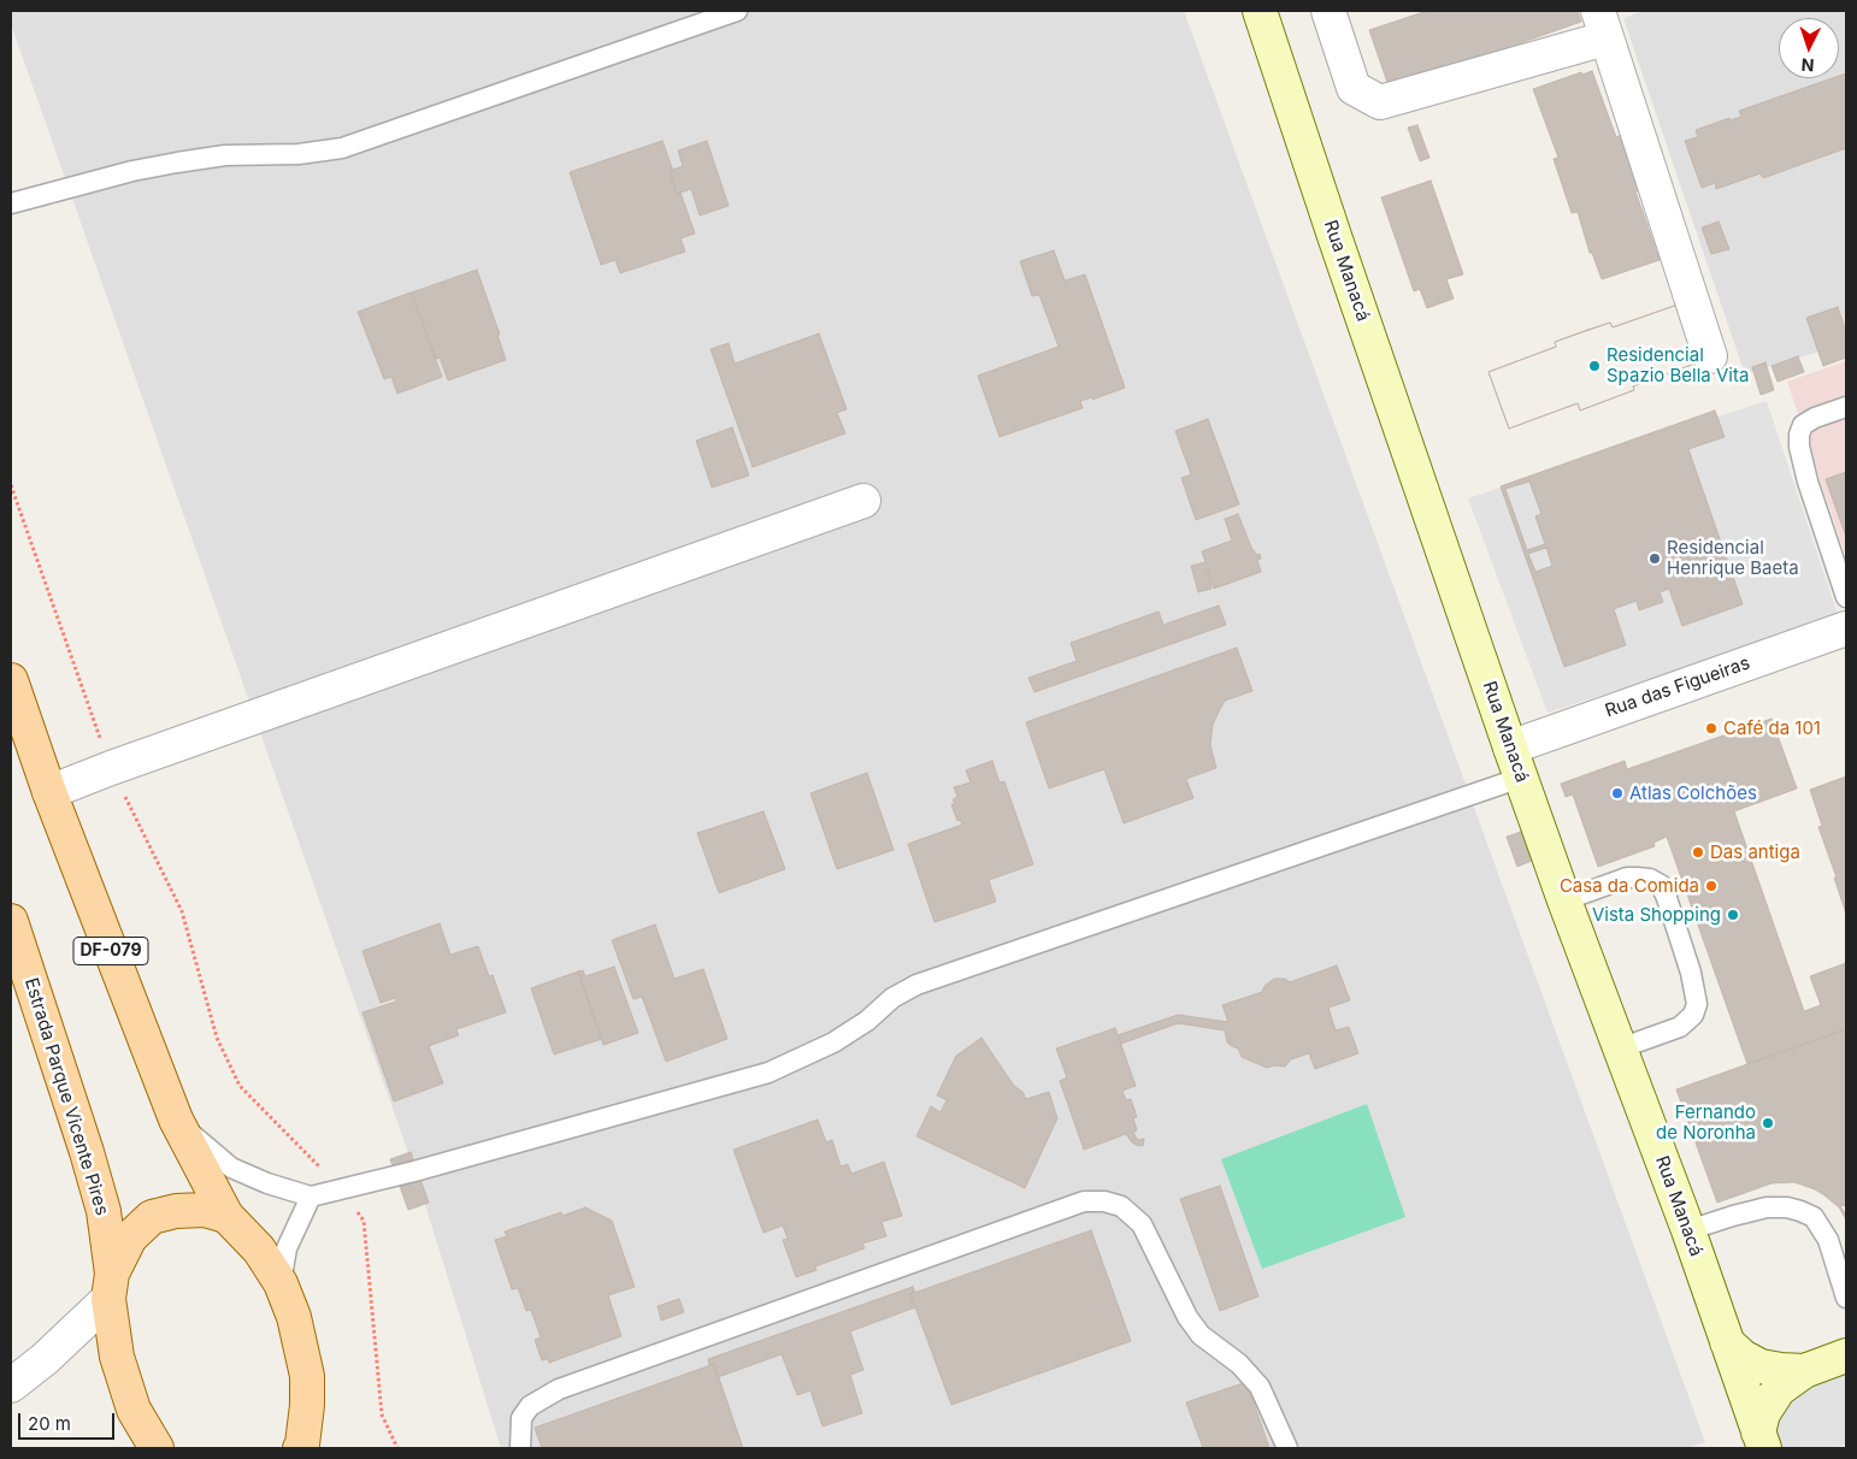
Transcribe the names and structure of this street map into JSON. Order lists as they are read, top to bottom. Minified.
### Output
{"streets":{"main road":["DF-079","Estrada Parque Vicente Pires"],"street":["Rua Manacá","Rua das Figueiras"]},"crossings":[["Rua Manacá","Rua das Figueiras"]],"places":["Residencial Spazio Bella Vita","Residencial Henrique Baeta","Café da 101","Atlas Colchões","Das antiga","Casa da Comida","Vista Shopping","Fernando de Noronha"],"scale_bar":"20 m","north":"bottom"}
